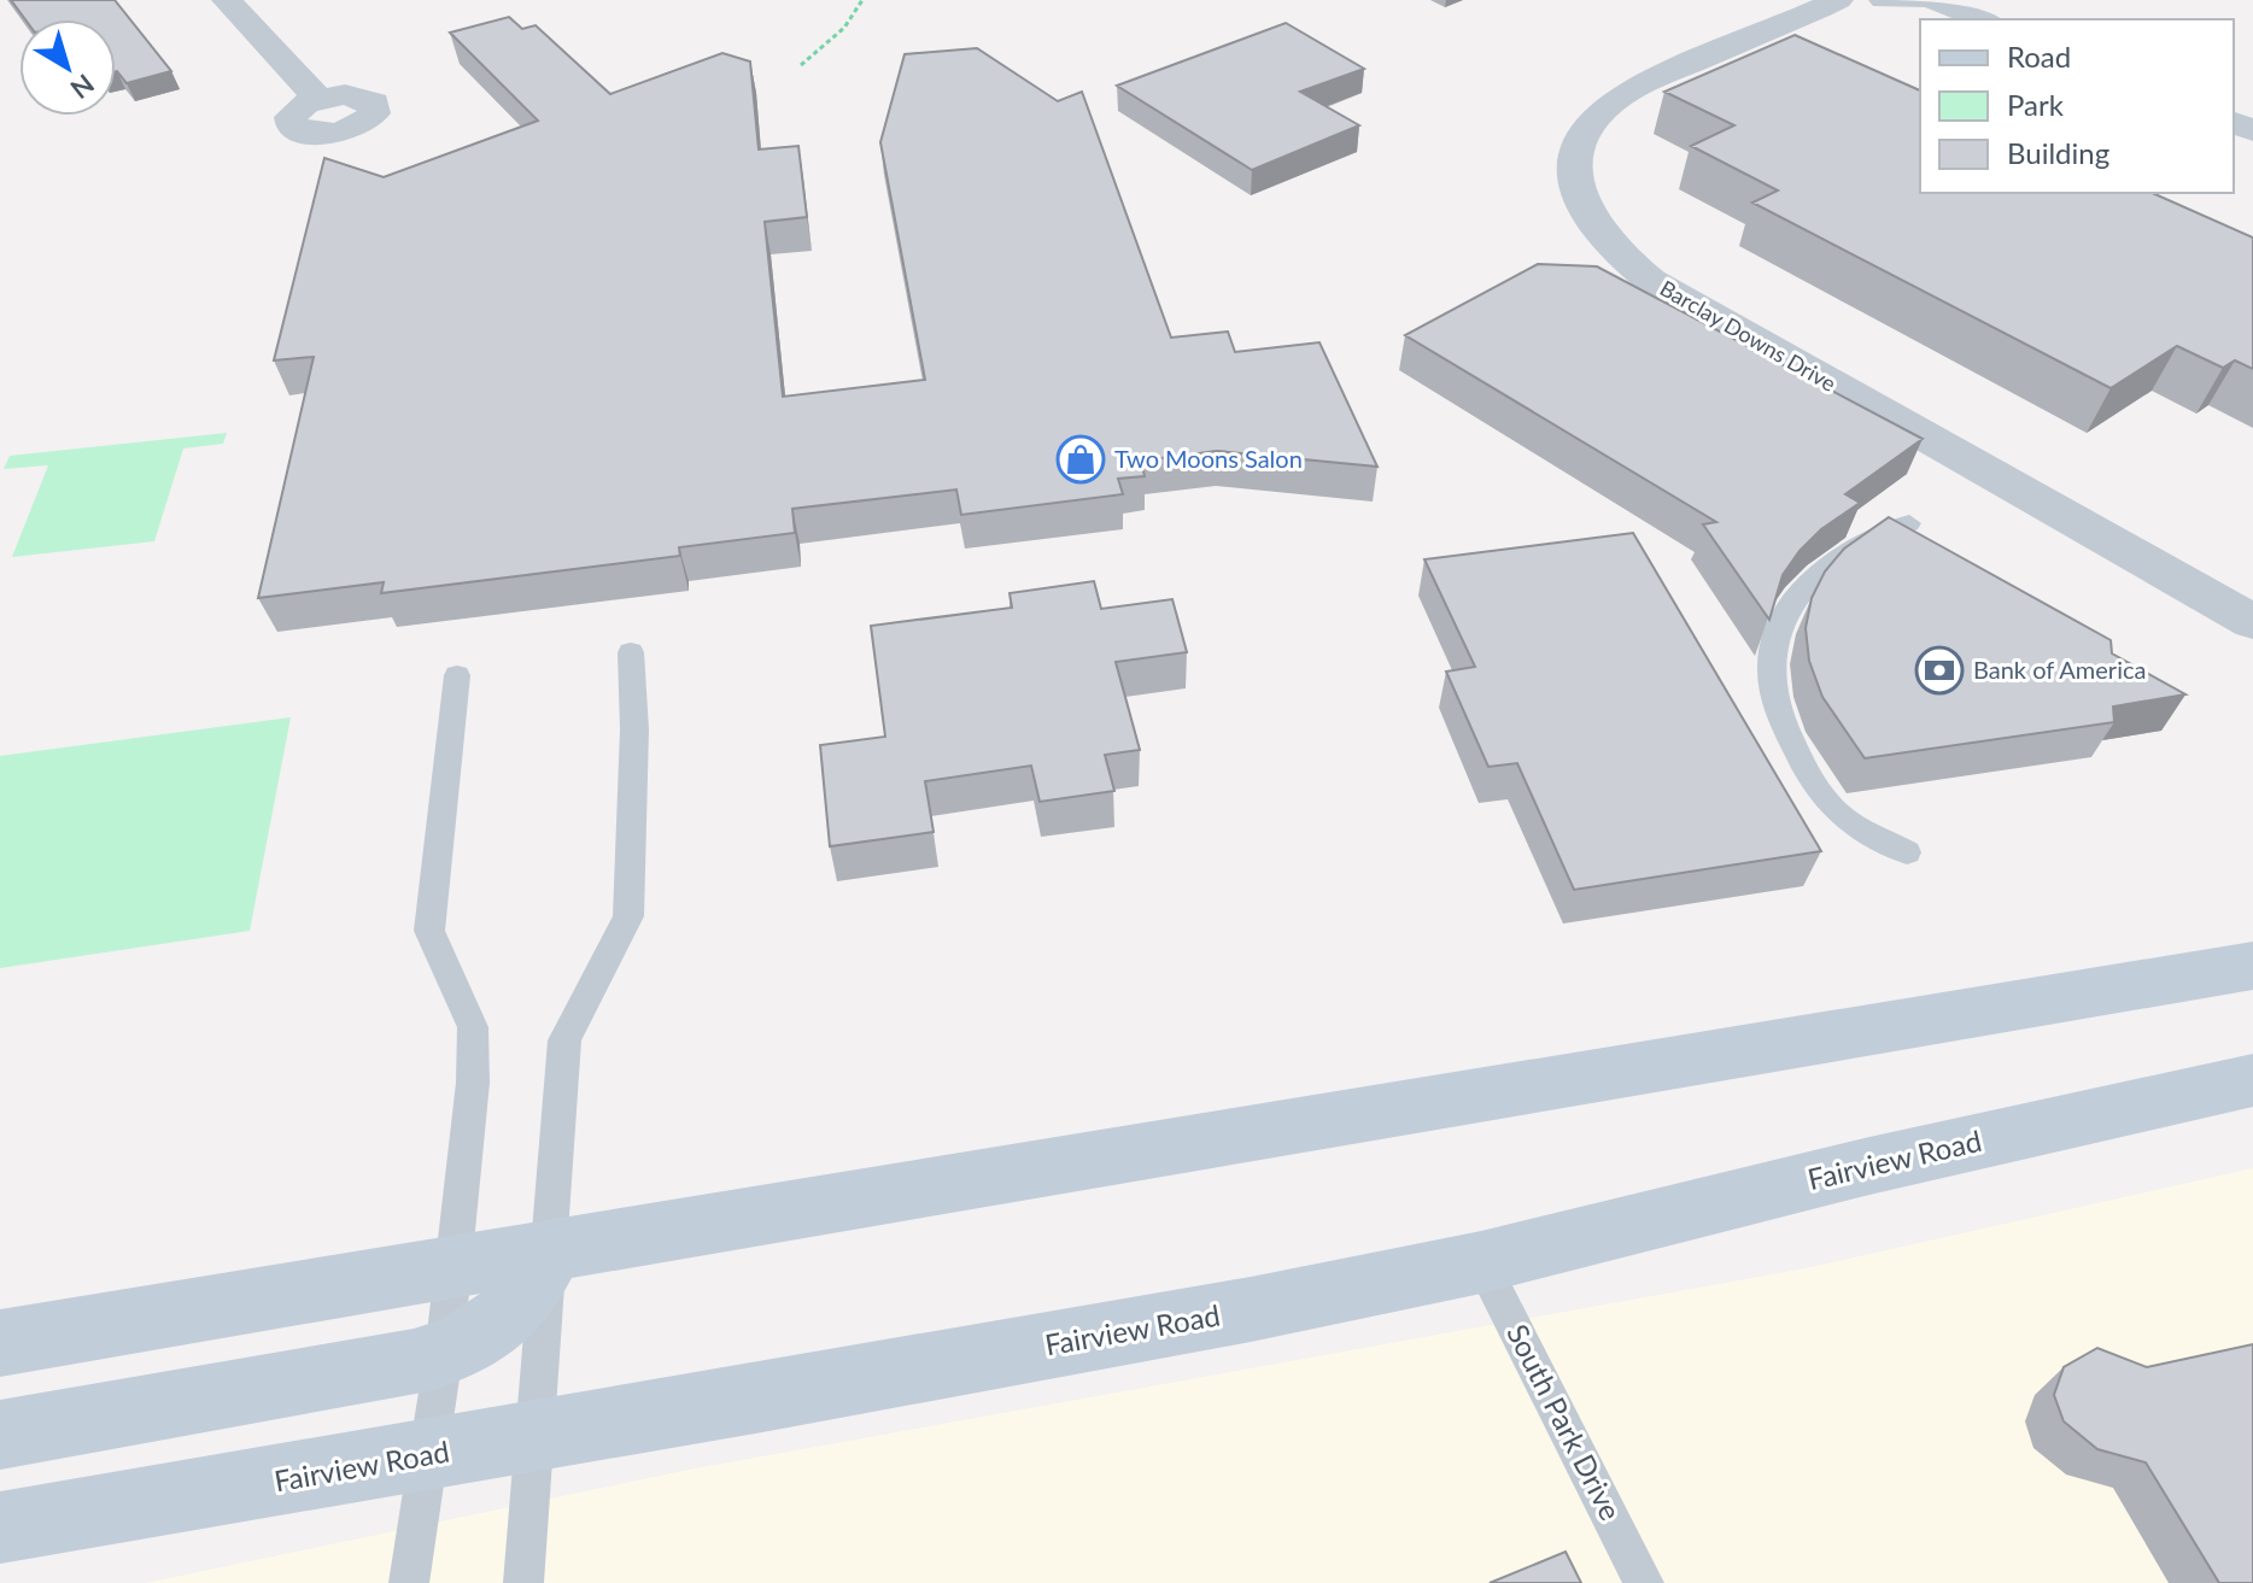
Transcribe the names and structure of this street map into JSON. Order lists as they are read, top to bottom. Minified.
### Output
{"streets":{"main road":["Fairview Road"],"street":["Barclay Downs Drive"],"lane":["South Park Drive"]},"crossings":[["Fairview Road","South Park Drive"]],"places":{"shop":["Two Moons Salon"],"bank":["Bank of America"]},"legend":["Road","Park","Building"],"north":"bottom right"}
